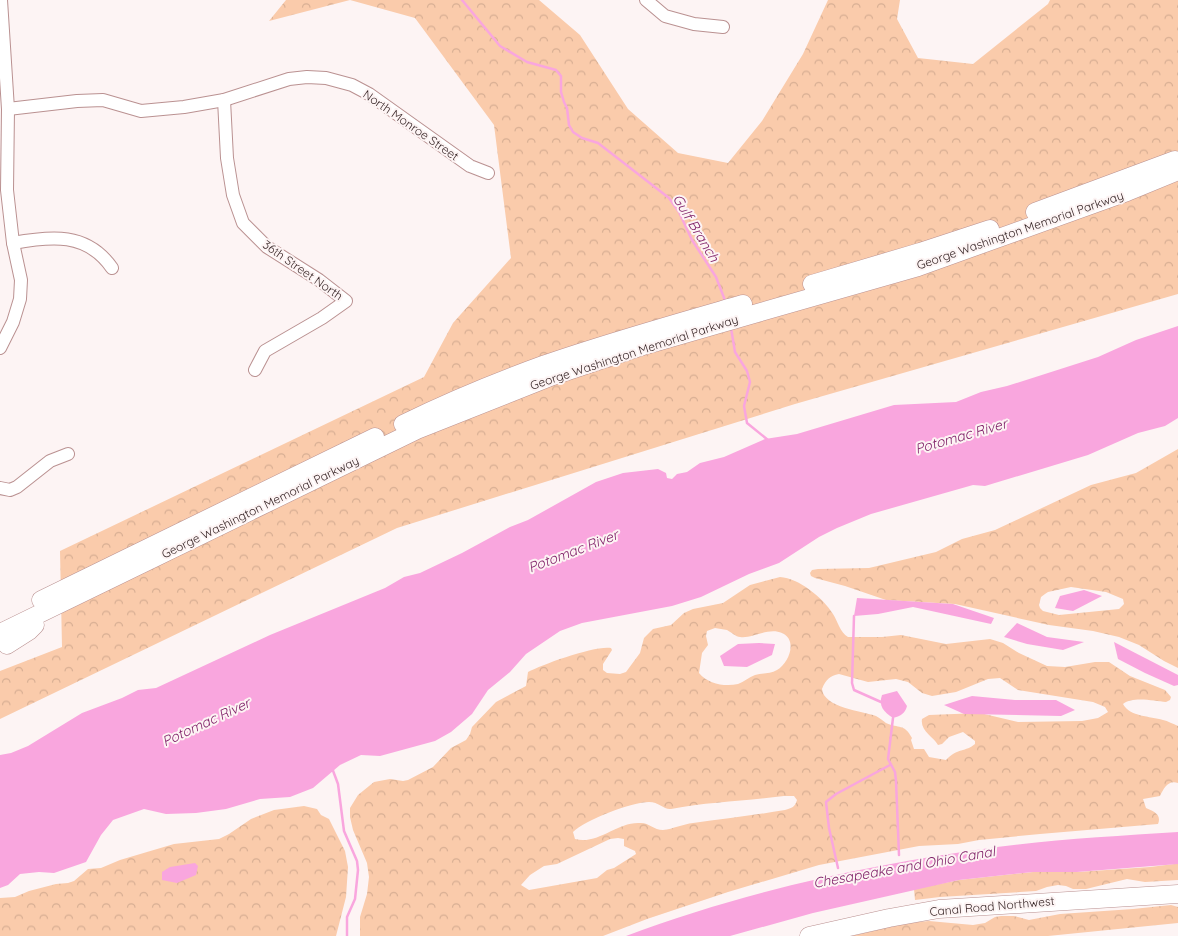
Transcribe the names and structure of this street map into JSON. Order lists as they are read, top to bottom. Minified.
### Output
{"streets":{"highway":["George Washington Memorial Parkway","Canal Road Northwest"],"street":["North Monroe Street","36th Street North"]},"crossings":[["North Monroe Street","36th Street North"]],"water":["Gulf Branch","Potomac River","Chesapeake and Ohio Canal"]}
